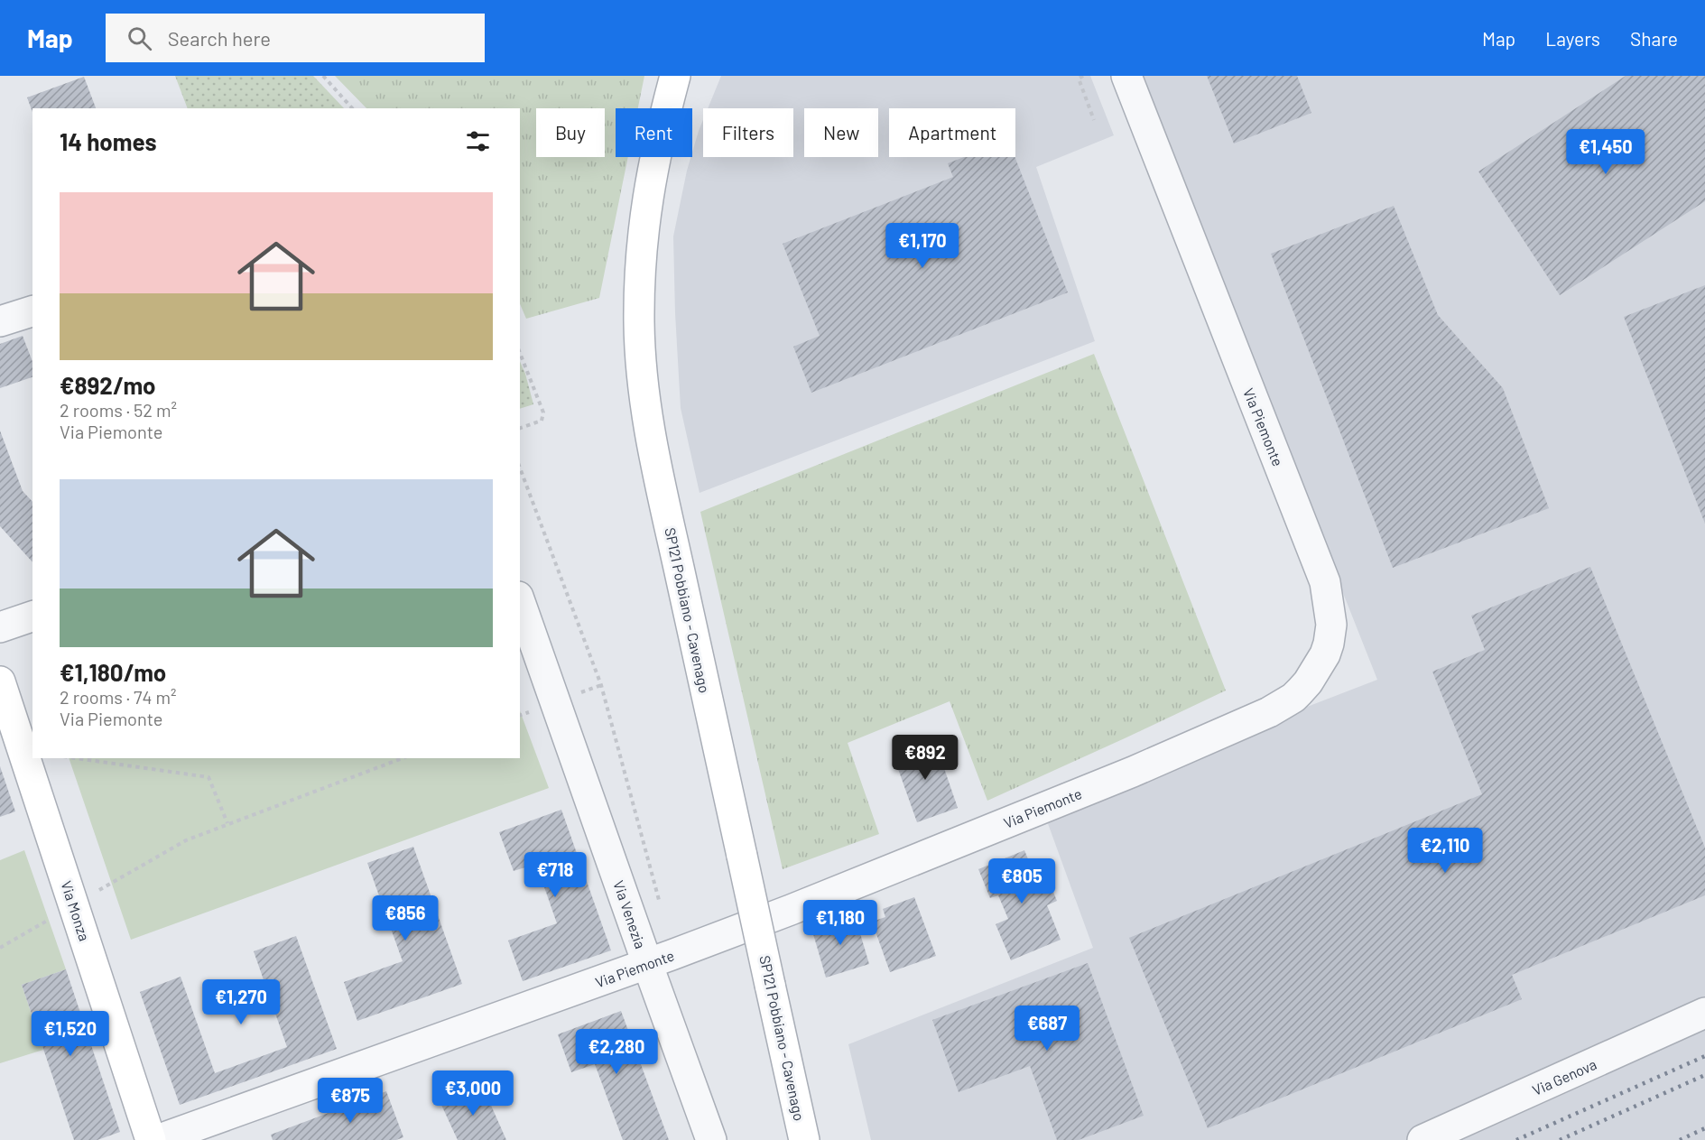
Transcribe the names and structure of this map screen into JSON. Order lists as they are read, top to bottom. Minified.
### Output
{"streets":{"main road":["SP121 Pobbiano - Cavenago","Via Monza"],"street":["Via Piemonte","Via Venezia","Via Genova"]},"crossings":[["Via Piemonte","Via Venezia"]],"page":{"header":"Map","search":"Search here","nav":["Map","Layers","Share"],"chip":["Buy","Rent","Filters","New","Apartment"],"heading":"14 homes","price":["€1,450","€1,170","€892","€2,110","€718","€805","€856","€1,180","€1,270","€687","€1,520","€2,280","€3,000","€875"],"list":[{"name":"€892/mo","note":"2 rooms · 52 m² · Via Piemonte"},{"name":"€1,180/mo","note":"2 rooms · 74 m² · Via Piemonte"}]}}
